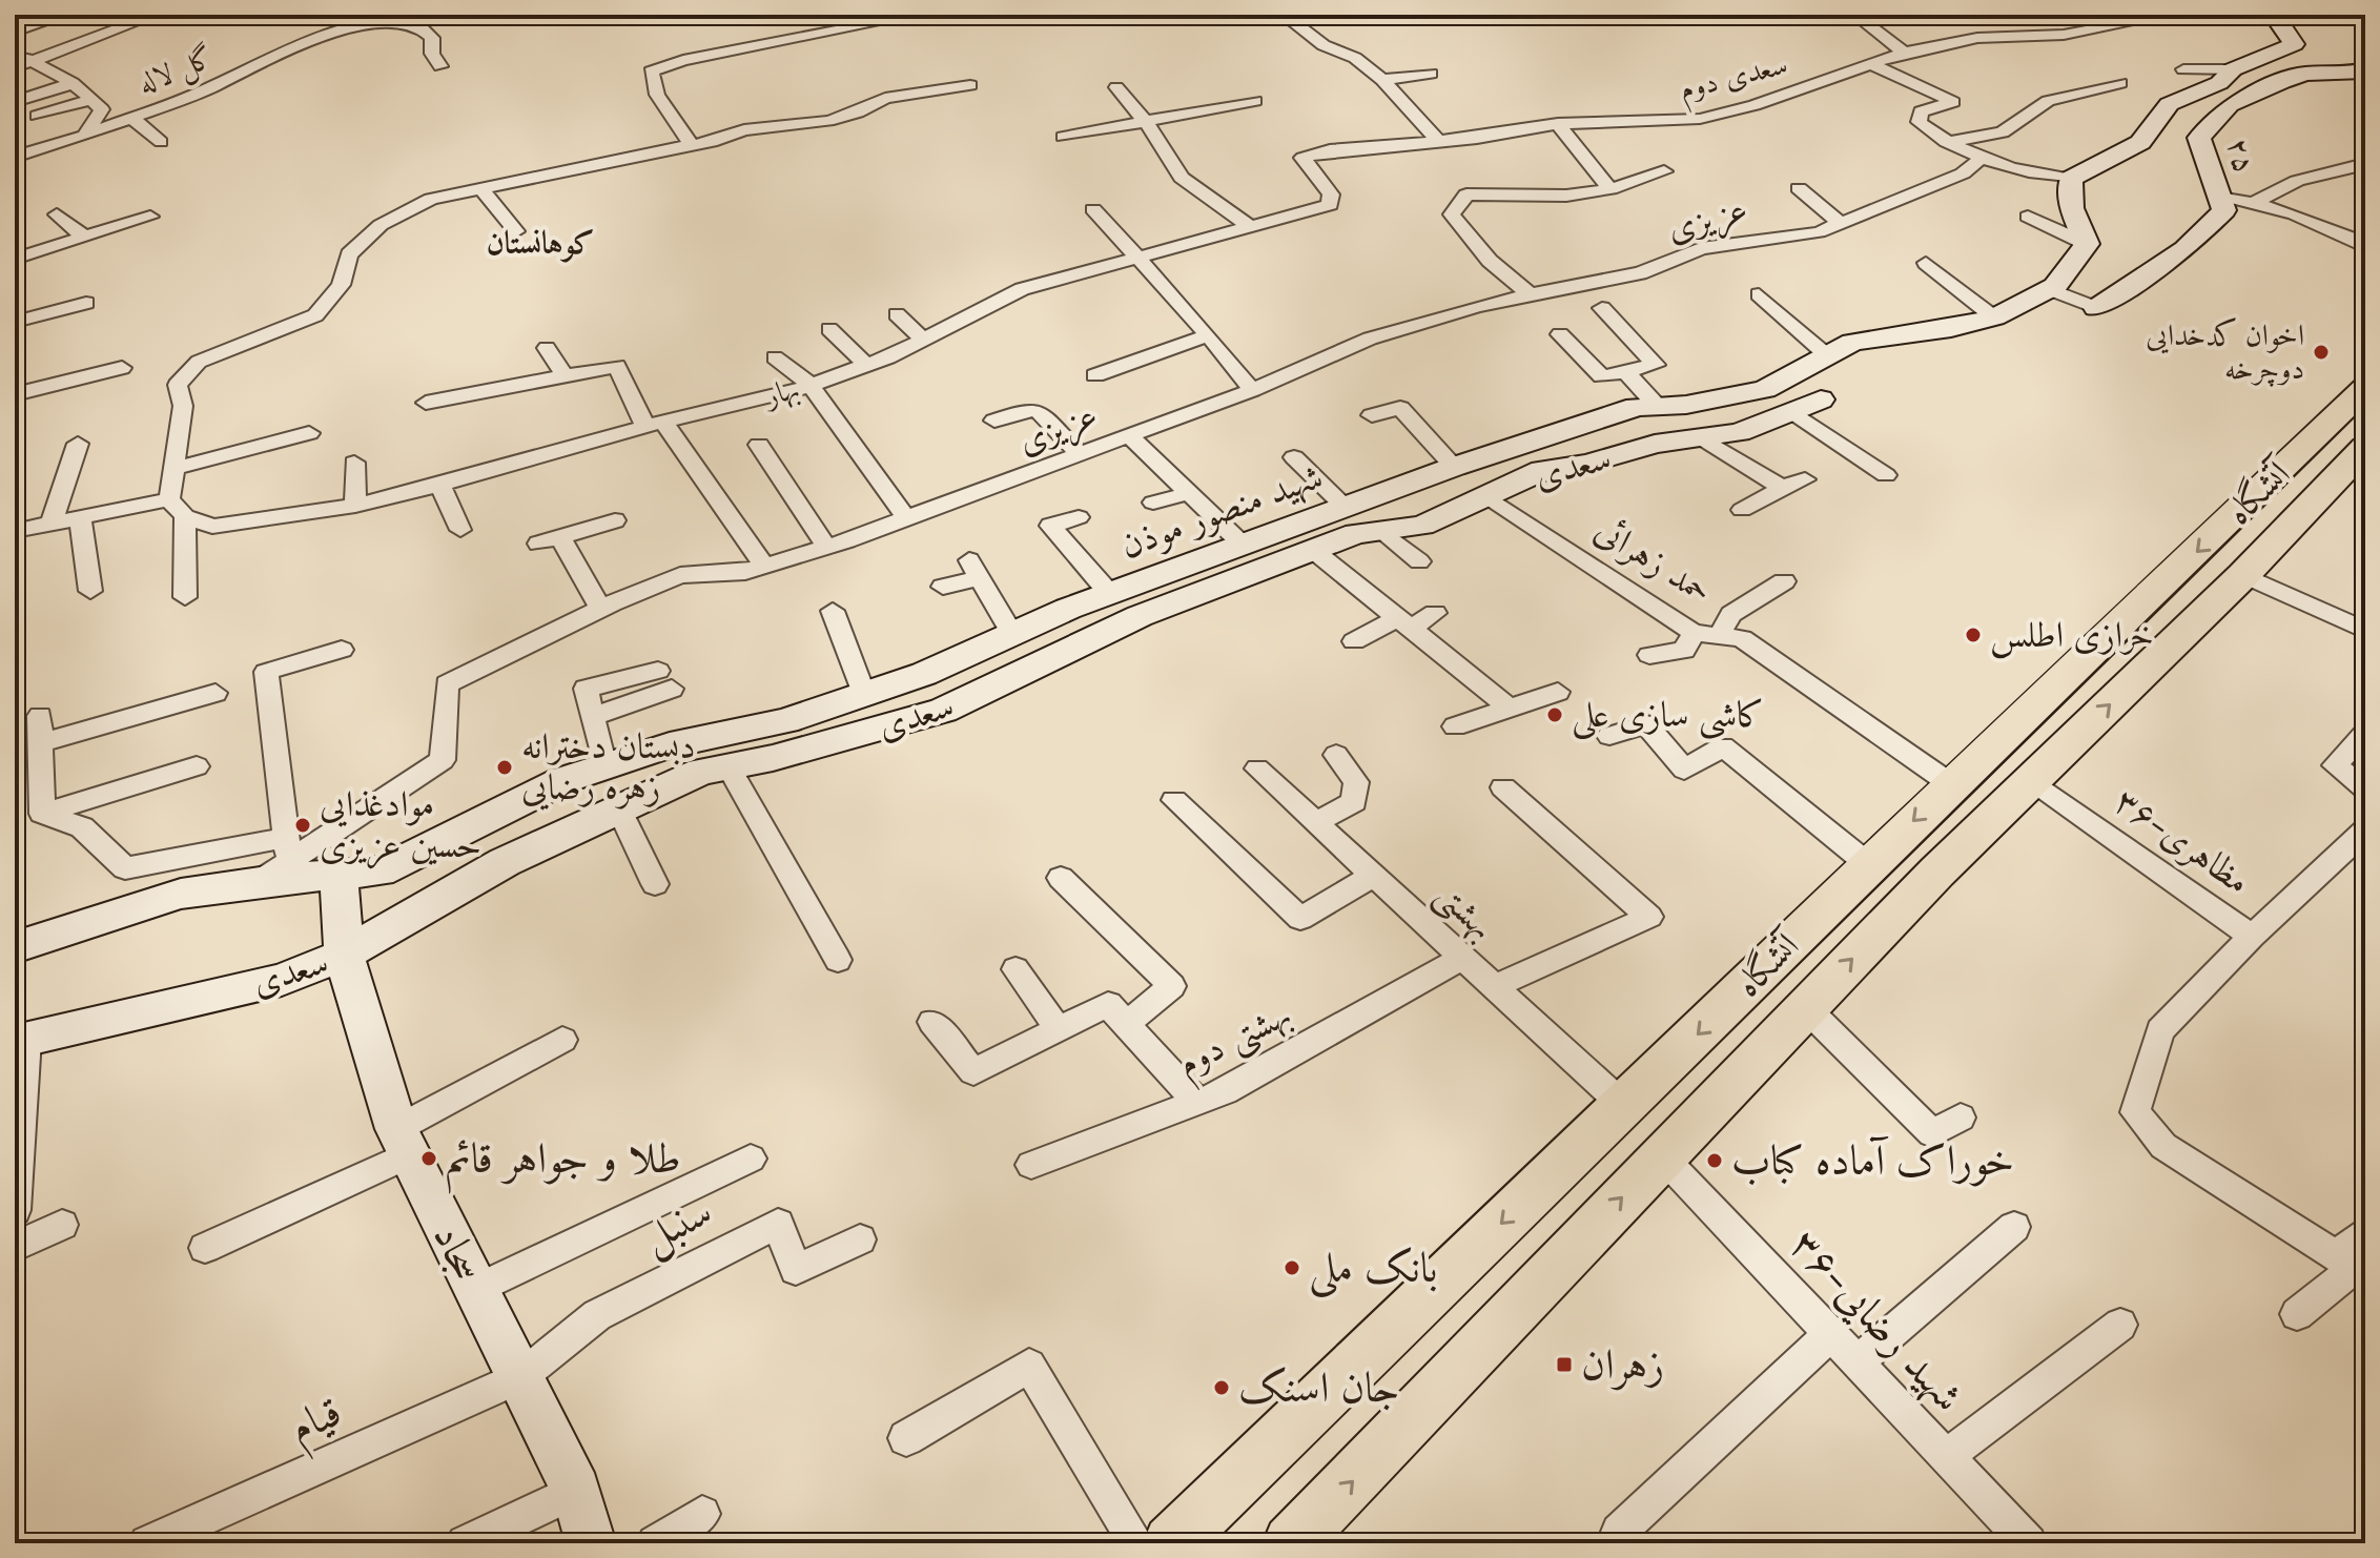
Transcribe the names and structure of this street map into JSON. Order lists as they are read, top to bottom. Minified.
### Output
{"streets":{"main road":["آتشگاه"],"street":["گل لاله","سعدی دوم","۲۵","عزیزی","بهار","سعدی","شهید منصور موذن","حمد زهرائی","۳۶-مظاهری","بهشتی","بهشتی دوم","سنبل","سجاد","۳۶-شهید رضایی","قیام"]},"crossings":[["سعدی دوم","بهار"],["عزیزی","شهید منصور موذن"],["سعدی","حمد زهرائی"],["سعدی","سجاد"],["آتشگاه","حمد زهرائی"],["آتشگاه","۳۶-مظاهری"],["آتشگاه","بهشتی"],["آتشگاه","۳۶-شهید رضایی"],["شهید منصور موذن","سجاد"],["بهشتی","بهشتی دوم"],["سنبل","سجاد"],["سنبل","قیام"],["سجاد","قیام"]],"districts":["کوهانستان"],"places":{"other":["اخوان کدخدایی دوچرخه","خرازی اطلس","کاشی سازی علی","دبستان دخترانه زهره رضایی","موادغذایی حسین عزیزی","طلا و جواهر قائم","خوراک آماده کباب","بانک ملی","جان اسنک"],"transit":["زهران"]}}
